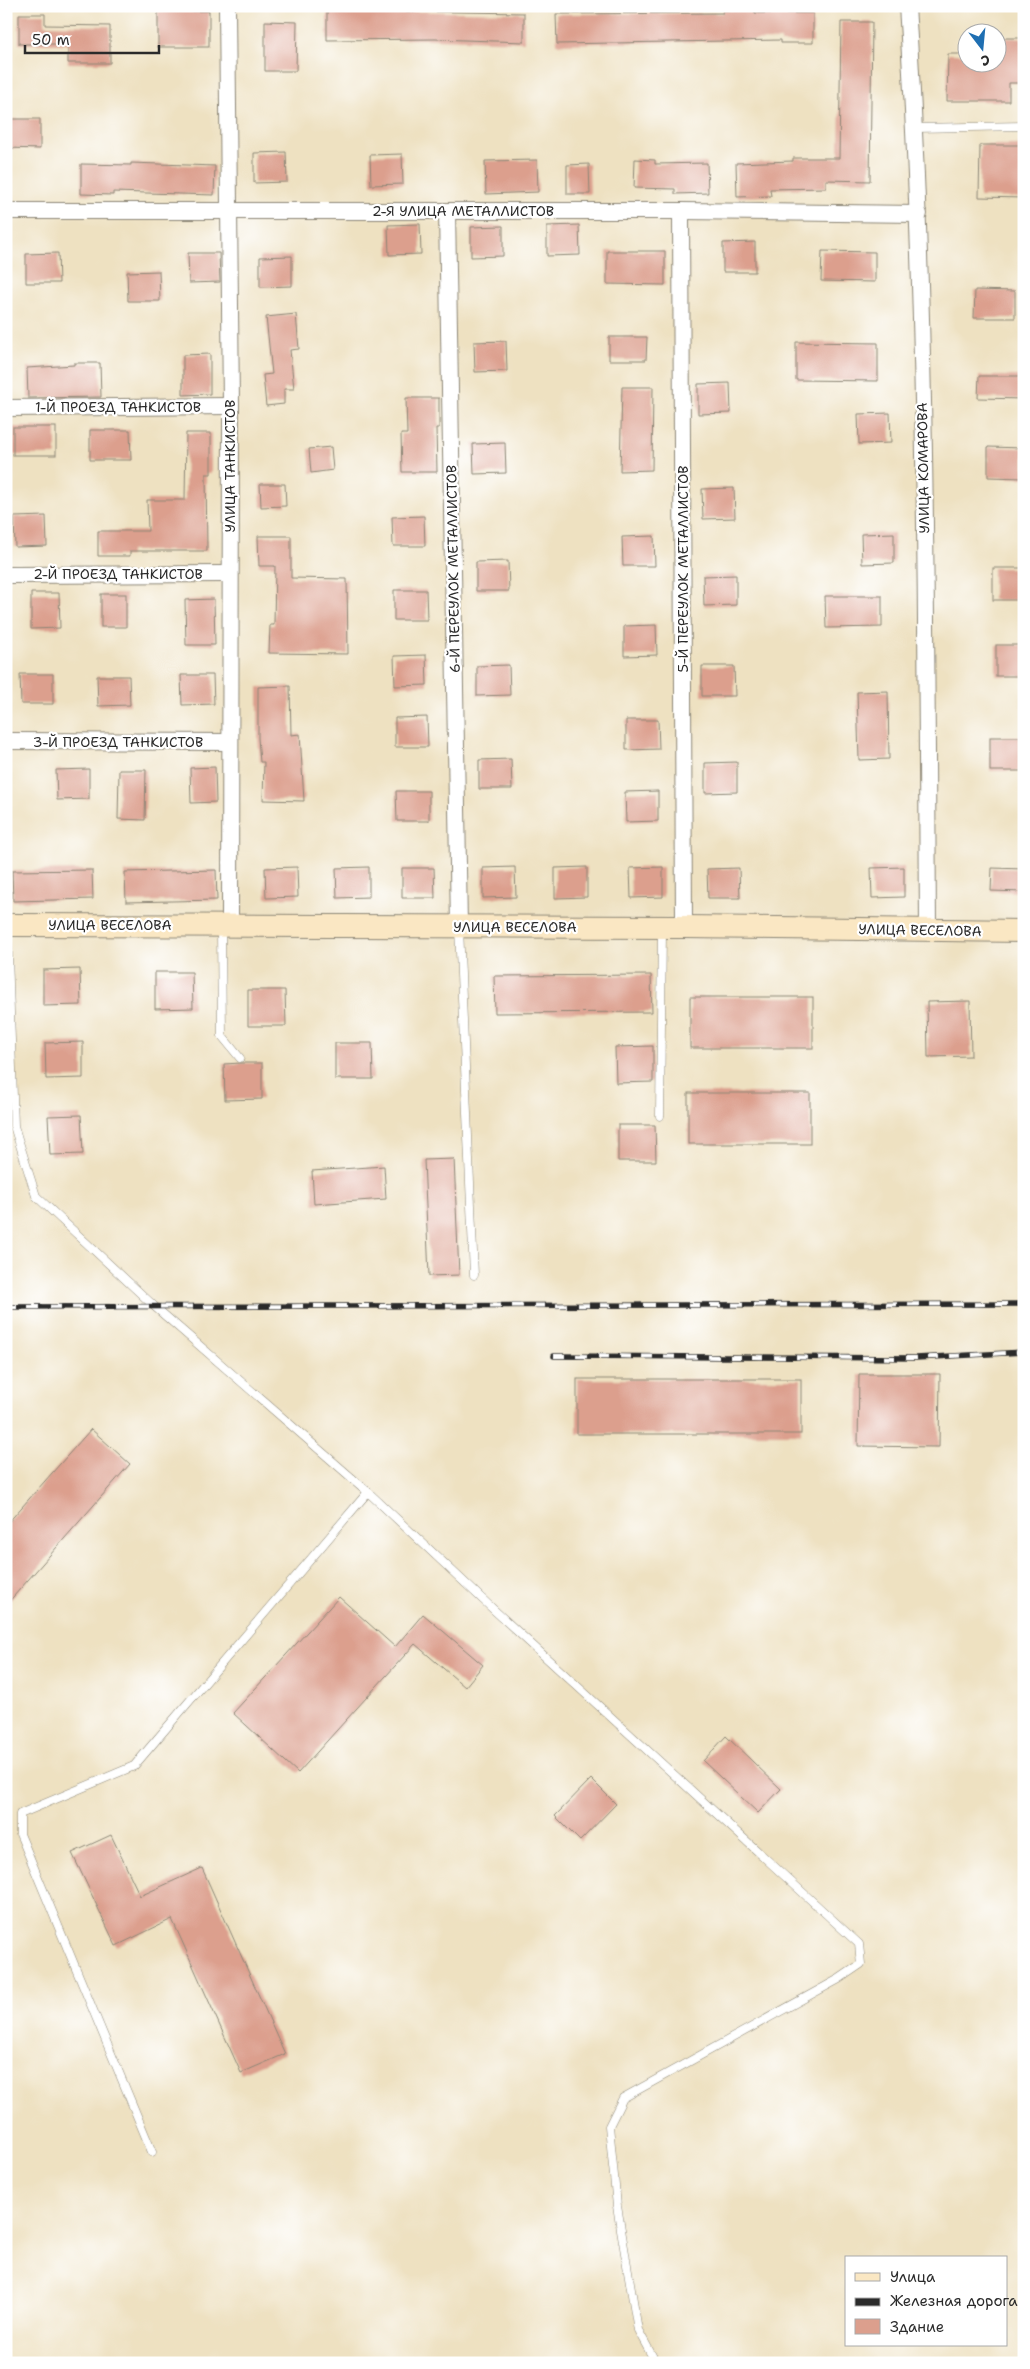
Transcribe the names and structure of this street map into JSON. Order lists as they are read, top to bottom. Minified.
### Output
{"streets":{"street":["2-Я УЛИЦА МЕТАЛЛИСТОВ","1-Й ПРОЕЗД ТАНКИСТОВ","УЛИЦА ТАНКИСТОВ","УЛИЦА КОМАРОВА","6-Й ПЕРЕУЛОК МЕТАЛЛИСТОВ","5-Й ПЕРЕУЛОК МЕТАЛЛИСТОВ","2-Й ПРОЕЗД ТАНКИСТОВ","3-Й ПРОЕЗД ТАНКИСТОВ","УЛИЦА ВЕСЕЛОВА"]},"crossings":[["2-Я УЛИЦА МЕТАЛЛИСТОВ","УЛИЦА ТАНКИСТОВ"],["2-Я УЛИЦА МЕТАЛЛИСТОВ","УЛИЦА КОМАРОВА"],["2-Я УЛИЦА МЕТАЛЛИСТОВ","6-Й ПЕРЕУЛОК МЕТАЛЛИСТОВ"],["2-Я УЛИЦА МЕТАЛЛИСТОВ","5-Й ПЕРЕУЛОК МЕТАЛЛИСТОВ"],["1-Й ПРОЕЗД ТАНКИСТОВ","УЛИЦА ТАНКИСТОВ"],["УЛИЦА ТАНКИСТОВ","2-Й ПРОЕЗД ТАНКИСТОВ"],["УЛИЦА ТАНКИСТОВ","3-Й ПРОЕЗД ТАНКИСТОВ"],["УЛИЦА ТАНКИСТОВ","УЛИЦА ВЕСЕЛОВА"],["УЛИЦА КОМАРОВА","УЛИЦА ВЕСЕЛОВА"],["6-Й ПЕРЕУЛОК МЕТАЛЛИСТОВ","УЛИЦА ВЕСЕЛОВА"],["5-Й ПЕРЕУЛОК МЕТАЛЛИСТОВ","УЛИЦА ВЕСЕЛОВА"]],"legend":["Улица","Железная дорога","Здание"],"scale_bar":"50 m","north":"bottom"}
